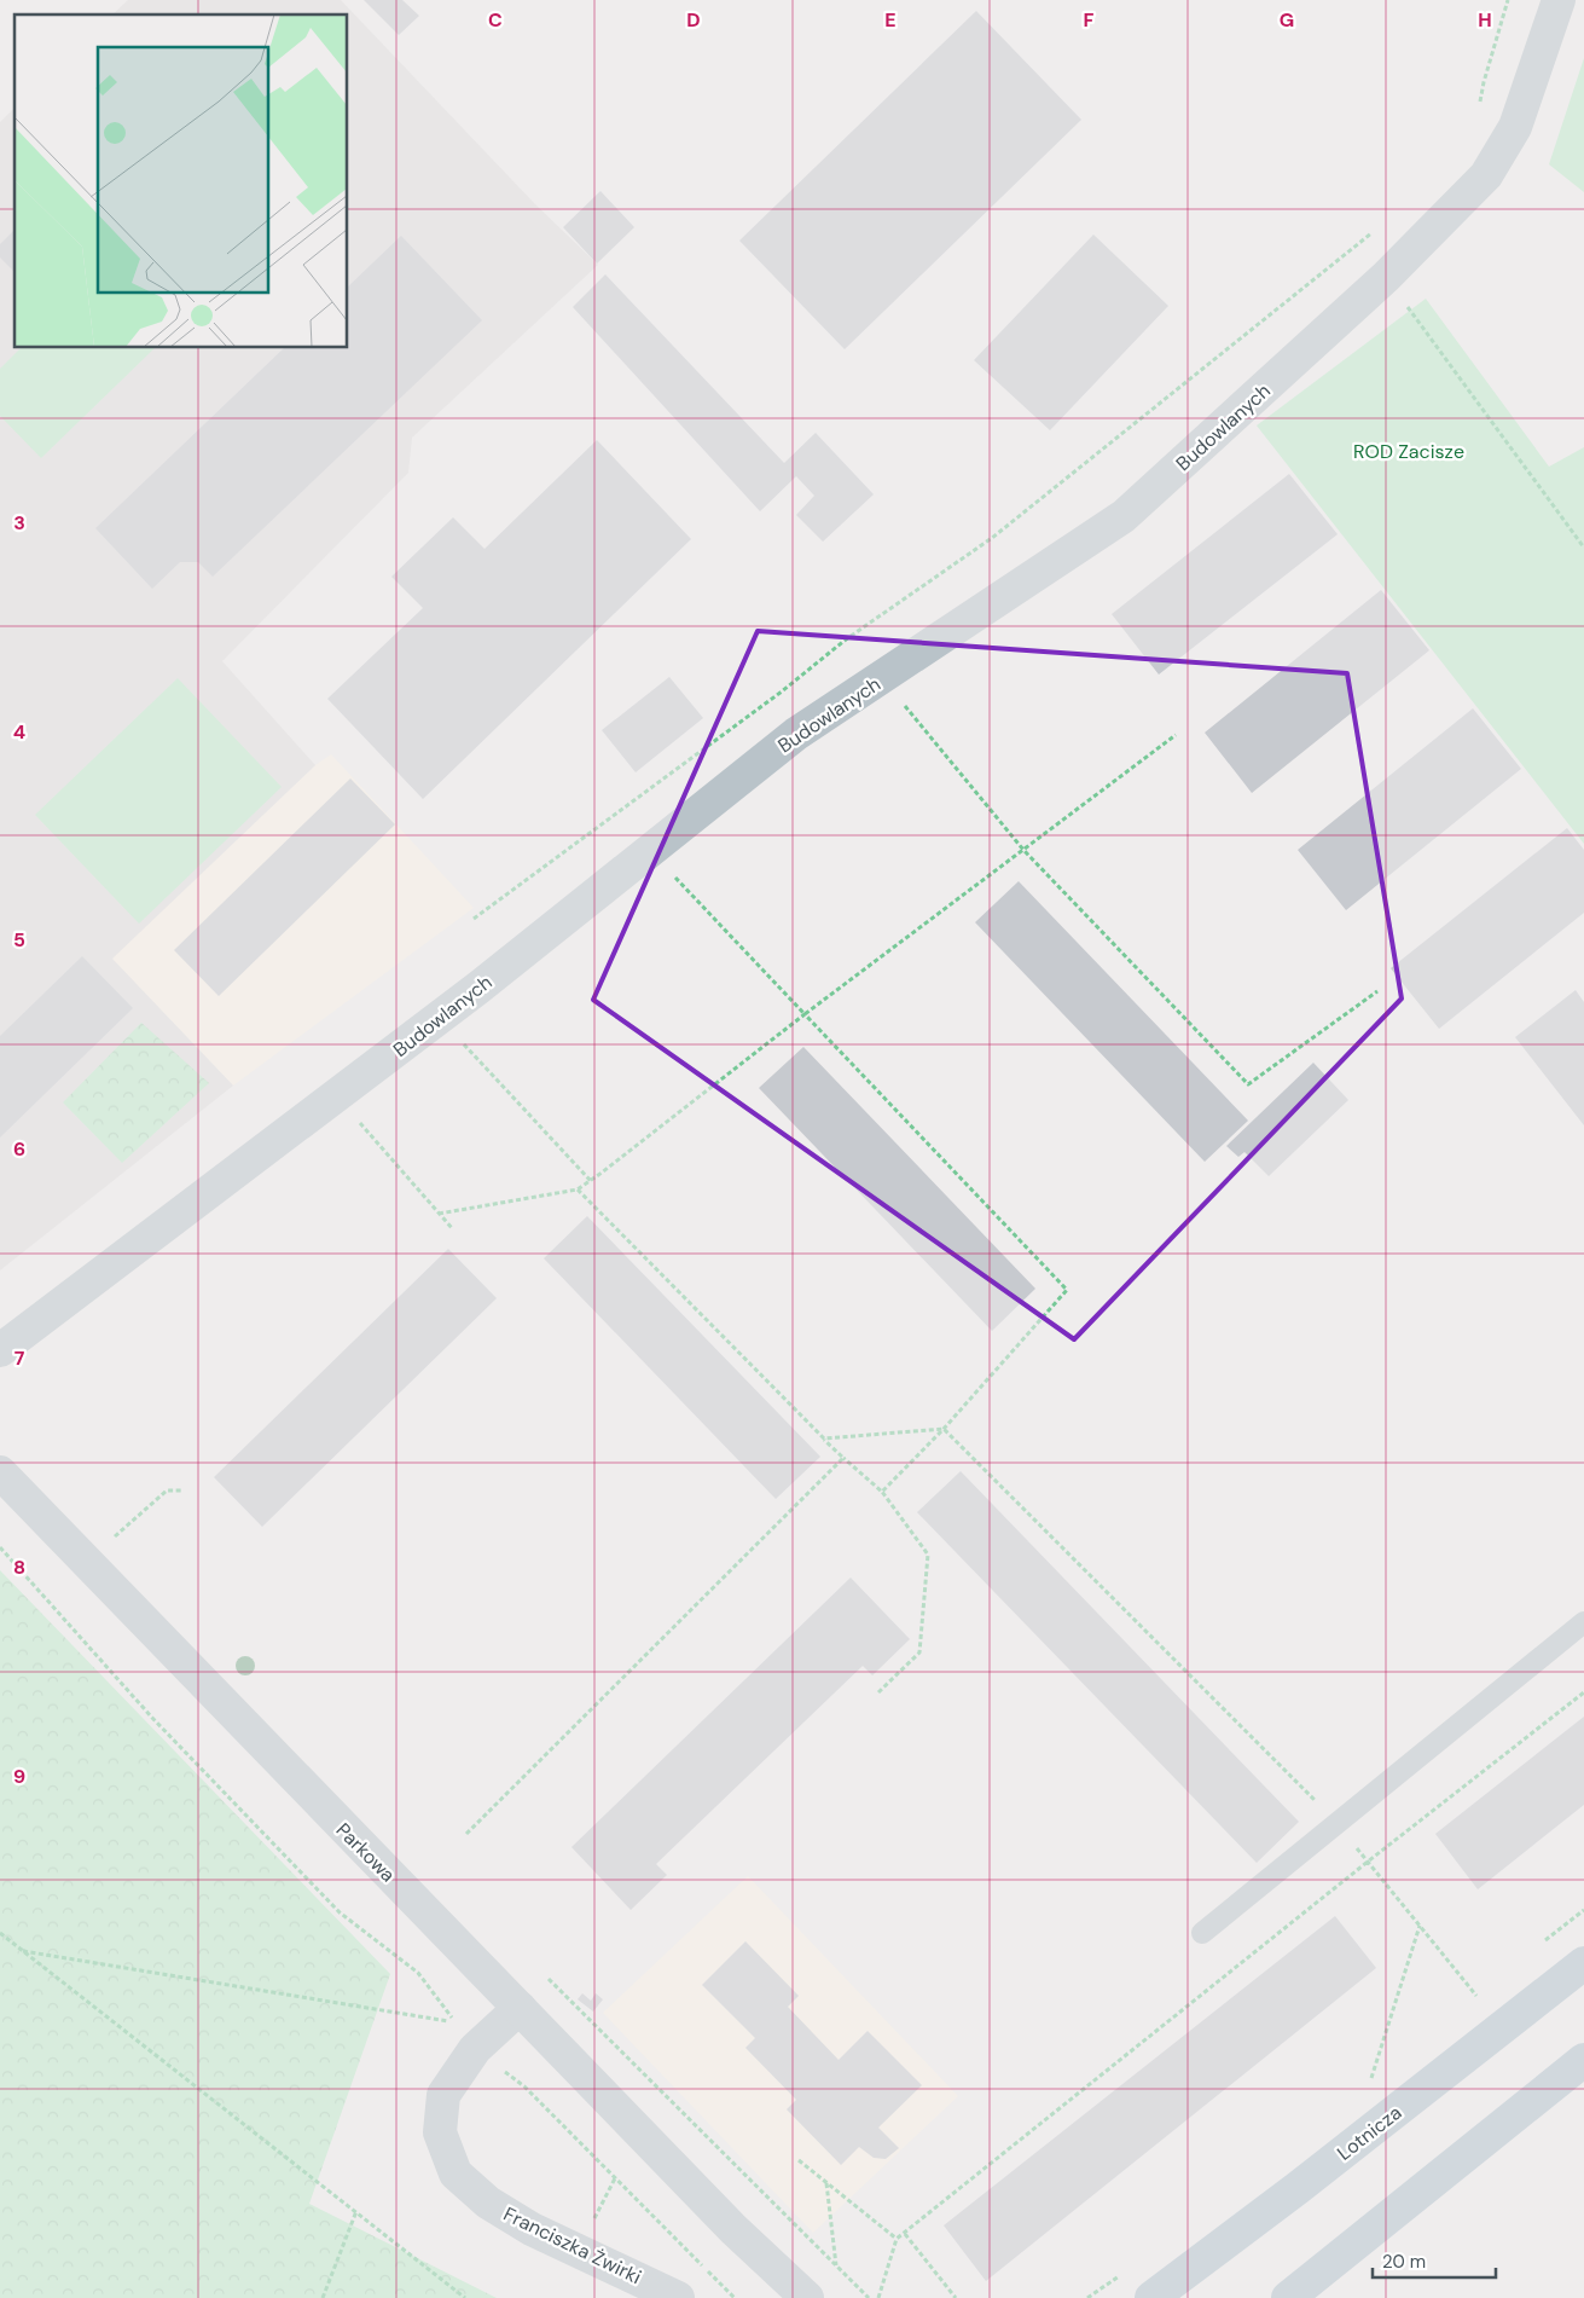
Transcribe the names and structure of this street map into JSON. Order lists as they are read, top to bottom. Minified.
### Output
{"streets":{"main road":["Lotnicza"],"street":["Budowlanych","Parkowa","Franciszka Żwirki"]},"crossings":[["Parkowa","Franciszka Żwirki"]],"parks":["ROD Zacisze"],"scale_bar":"20 m","grid":{"columns":["C","D","E","F","G","H"],"rows":["3","4","5","6","7","8","9"]}}
